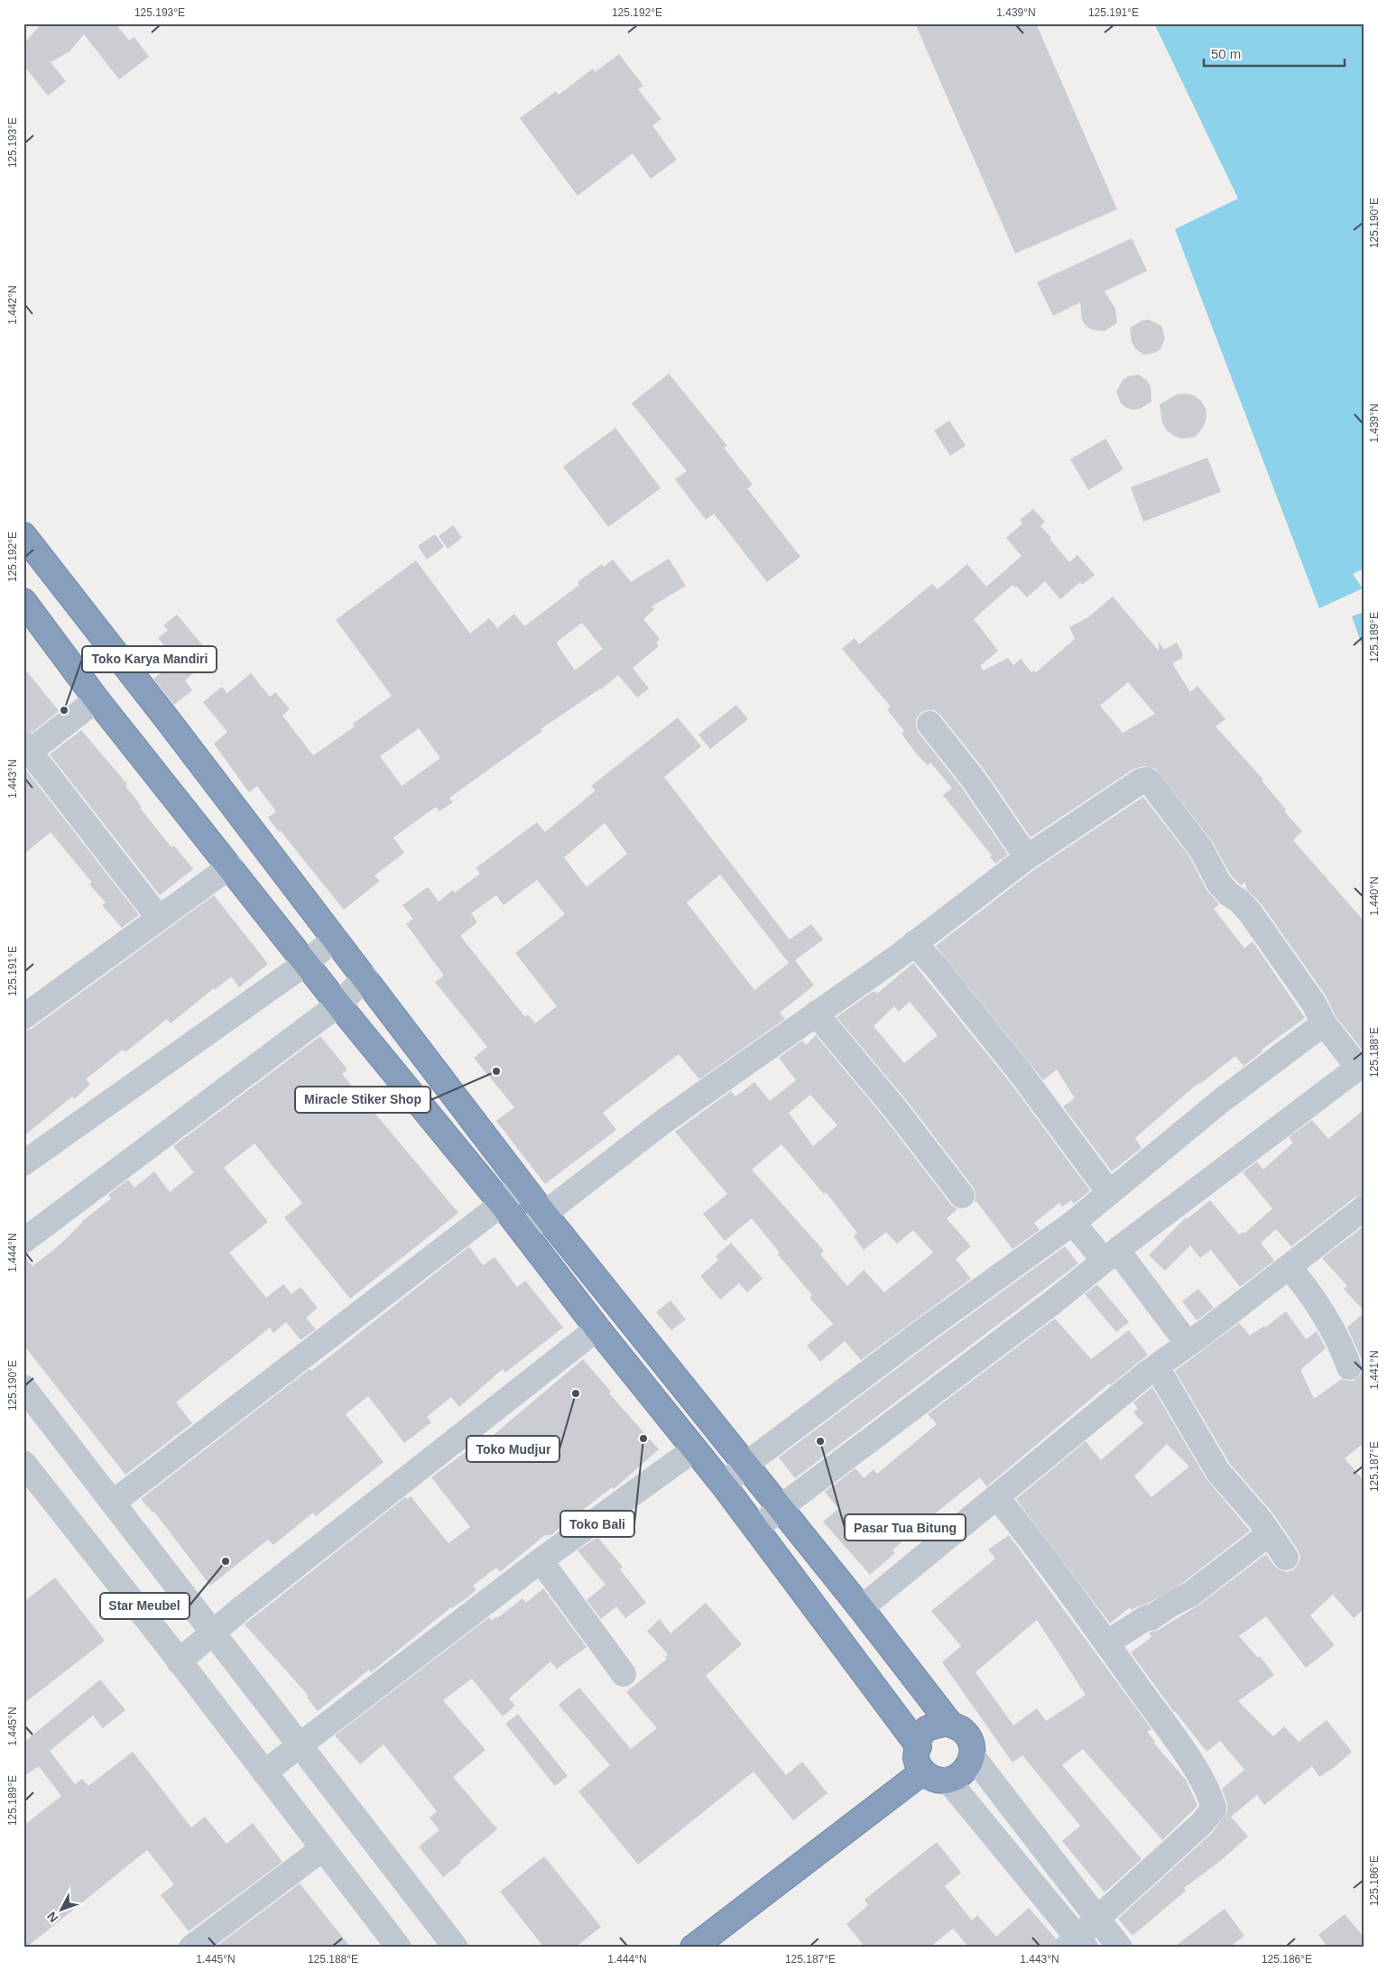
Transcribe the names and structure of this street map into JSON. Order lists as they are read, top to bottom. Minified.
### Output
{"places":["Toko Karya Mandiri","Miracle Stiker Shop","Toko Mudjur","Toko Bali","Pasar Tua Bitung","Star Meubel"],"scale_bar":"50 m","north":"bottom left","coordinates":["125.193°E","125.192°E","1.439°N","125.191°E","125.190°E","1.442°N","125.189°E","1.443°N","1.440°N","125.188°E","1.444°N","1.441°N","125.187°E","1.445°N","125.186°E"]}
